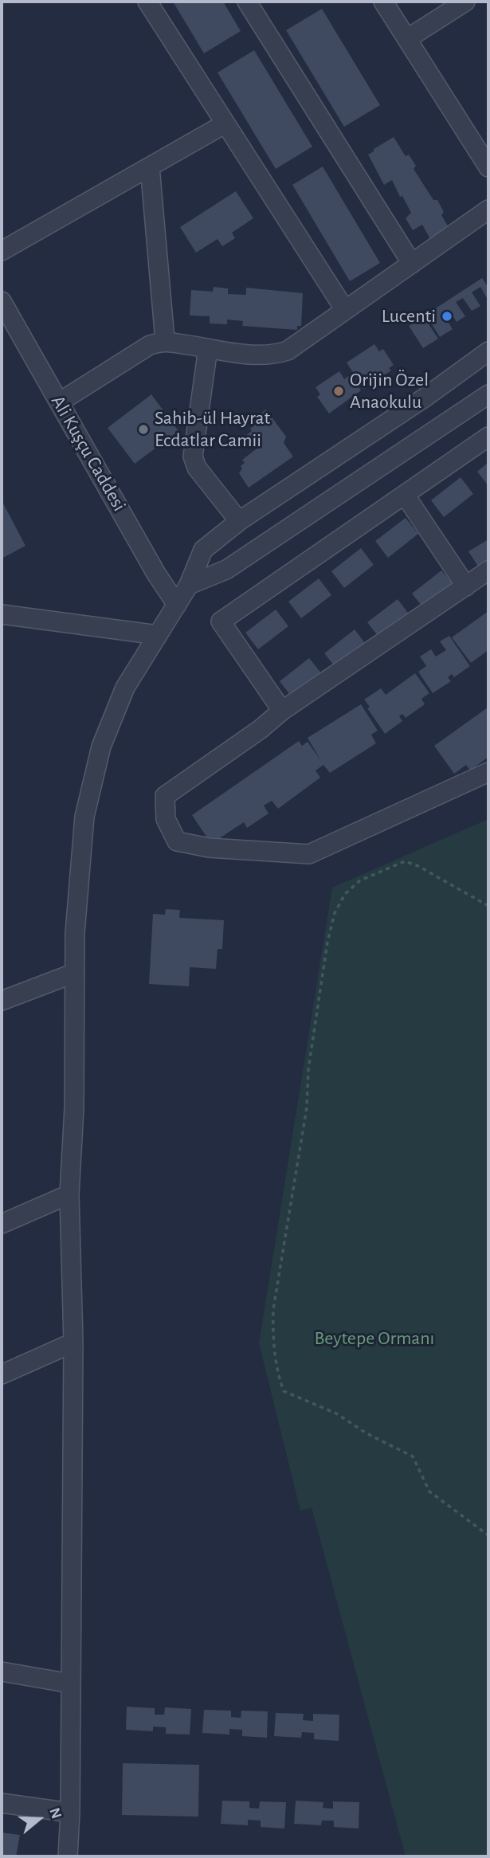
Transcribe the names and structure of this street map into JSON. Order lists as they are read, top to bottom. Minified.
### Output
{"streets":{"street":["Ali Kuşçu Caddesi"]},"parks":["Beytepe Ormanı"],"places":["Lucenti","Orijin Özel Anaokulu","Sahib-ül Hayrat Ecdatlar Camii"],"north":"right"}
